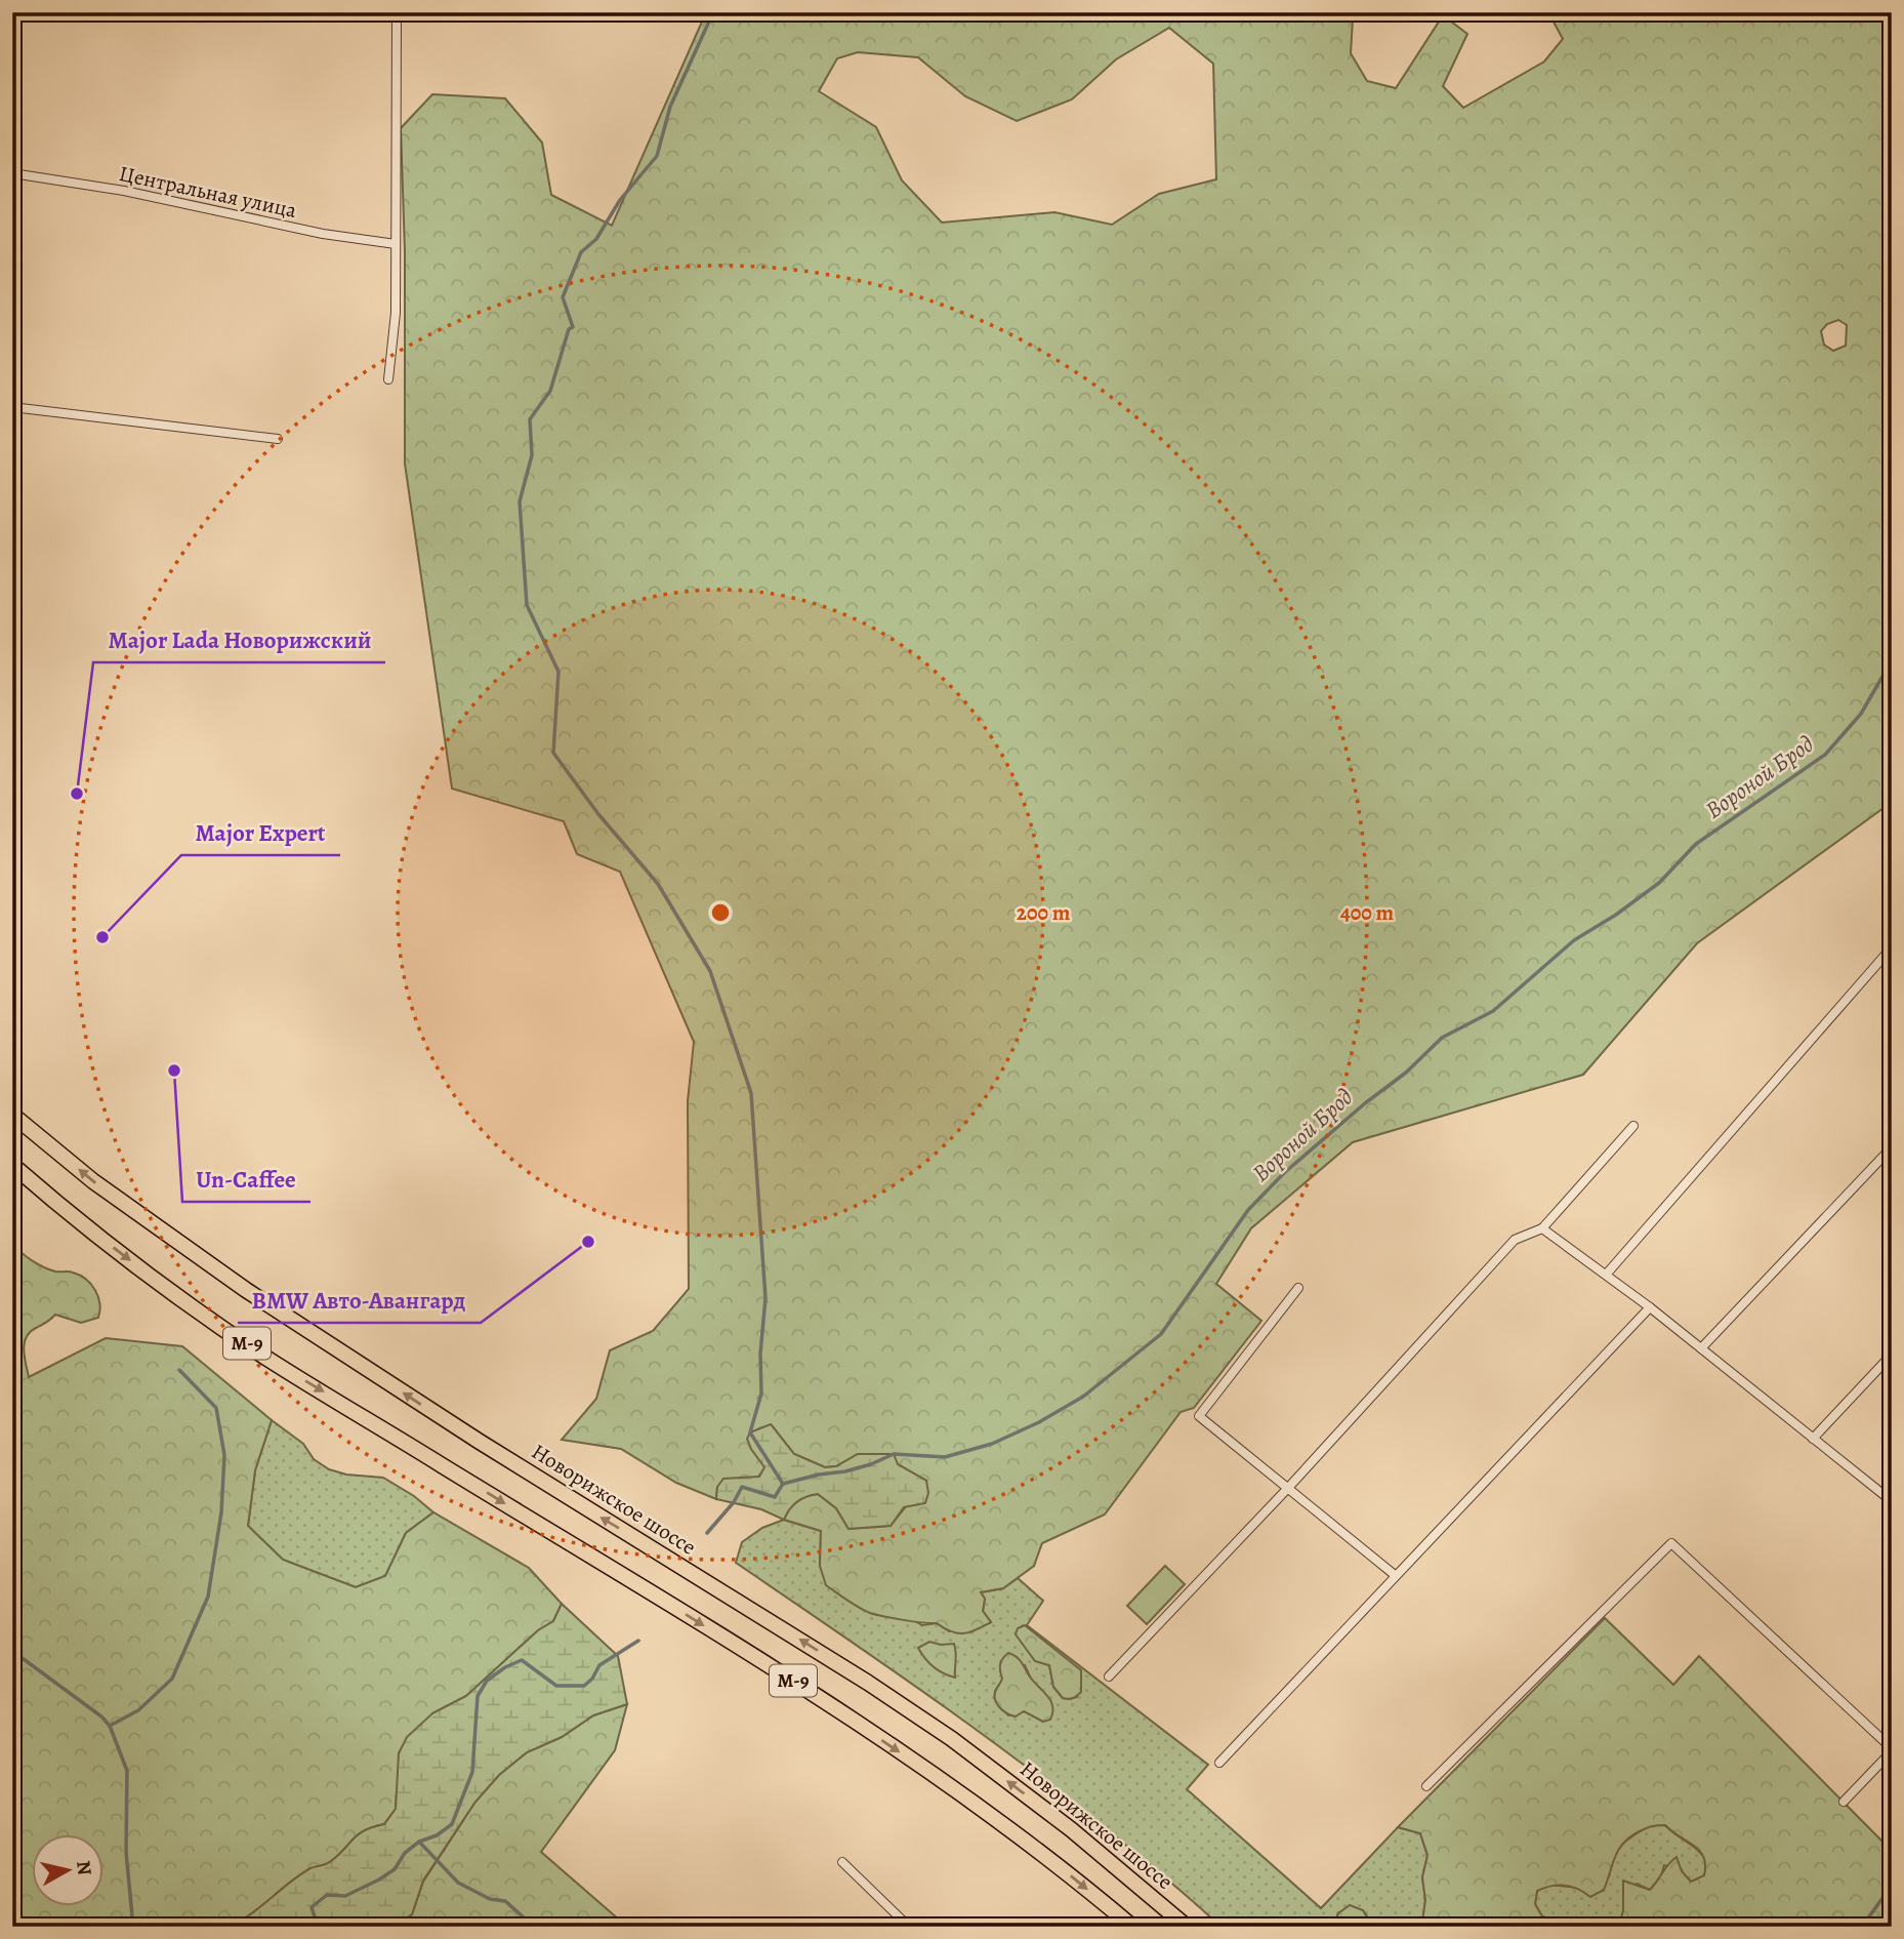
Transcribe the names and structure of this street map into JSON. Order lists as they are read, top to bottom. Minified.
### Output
{"streets":{"highway":["М-9","Новорижское шоссе"],"street":["Центральная улица"]},"water":["Вороной Брод"],"places":["Major Lada Новорижский","Major Expert","Un-Caffee","BMW Авто-Авангард"],"north":"right","rings":["200 m","400 m"]}
